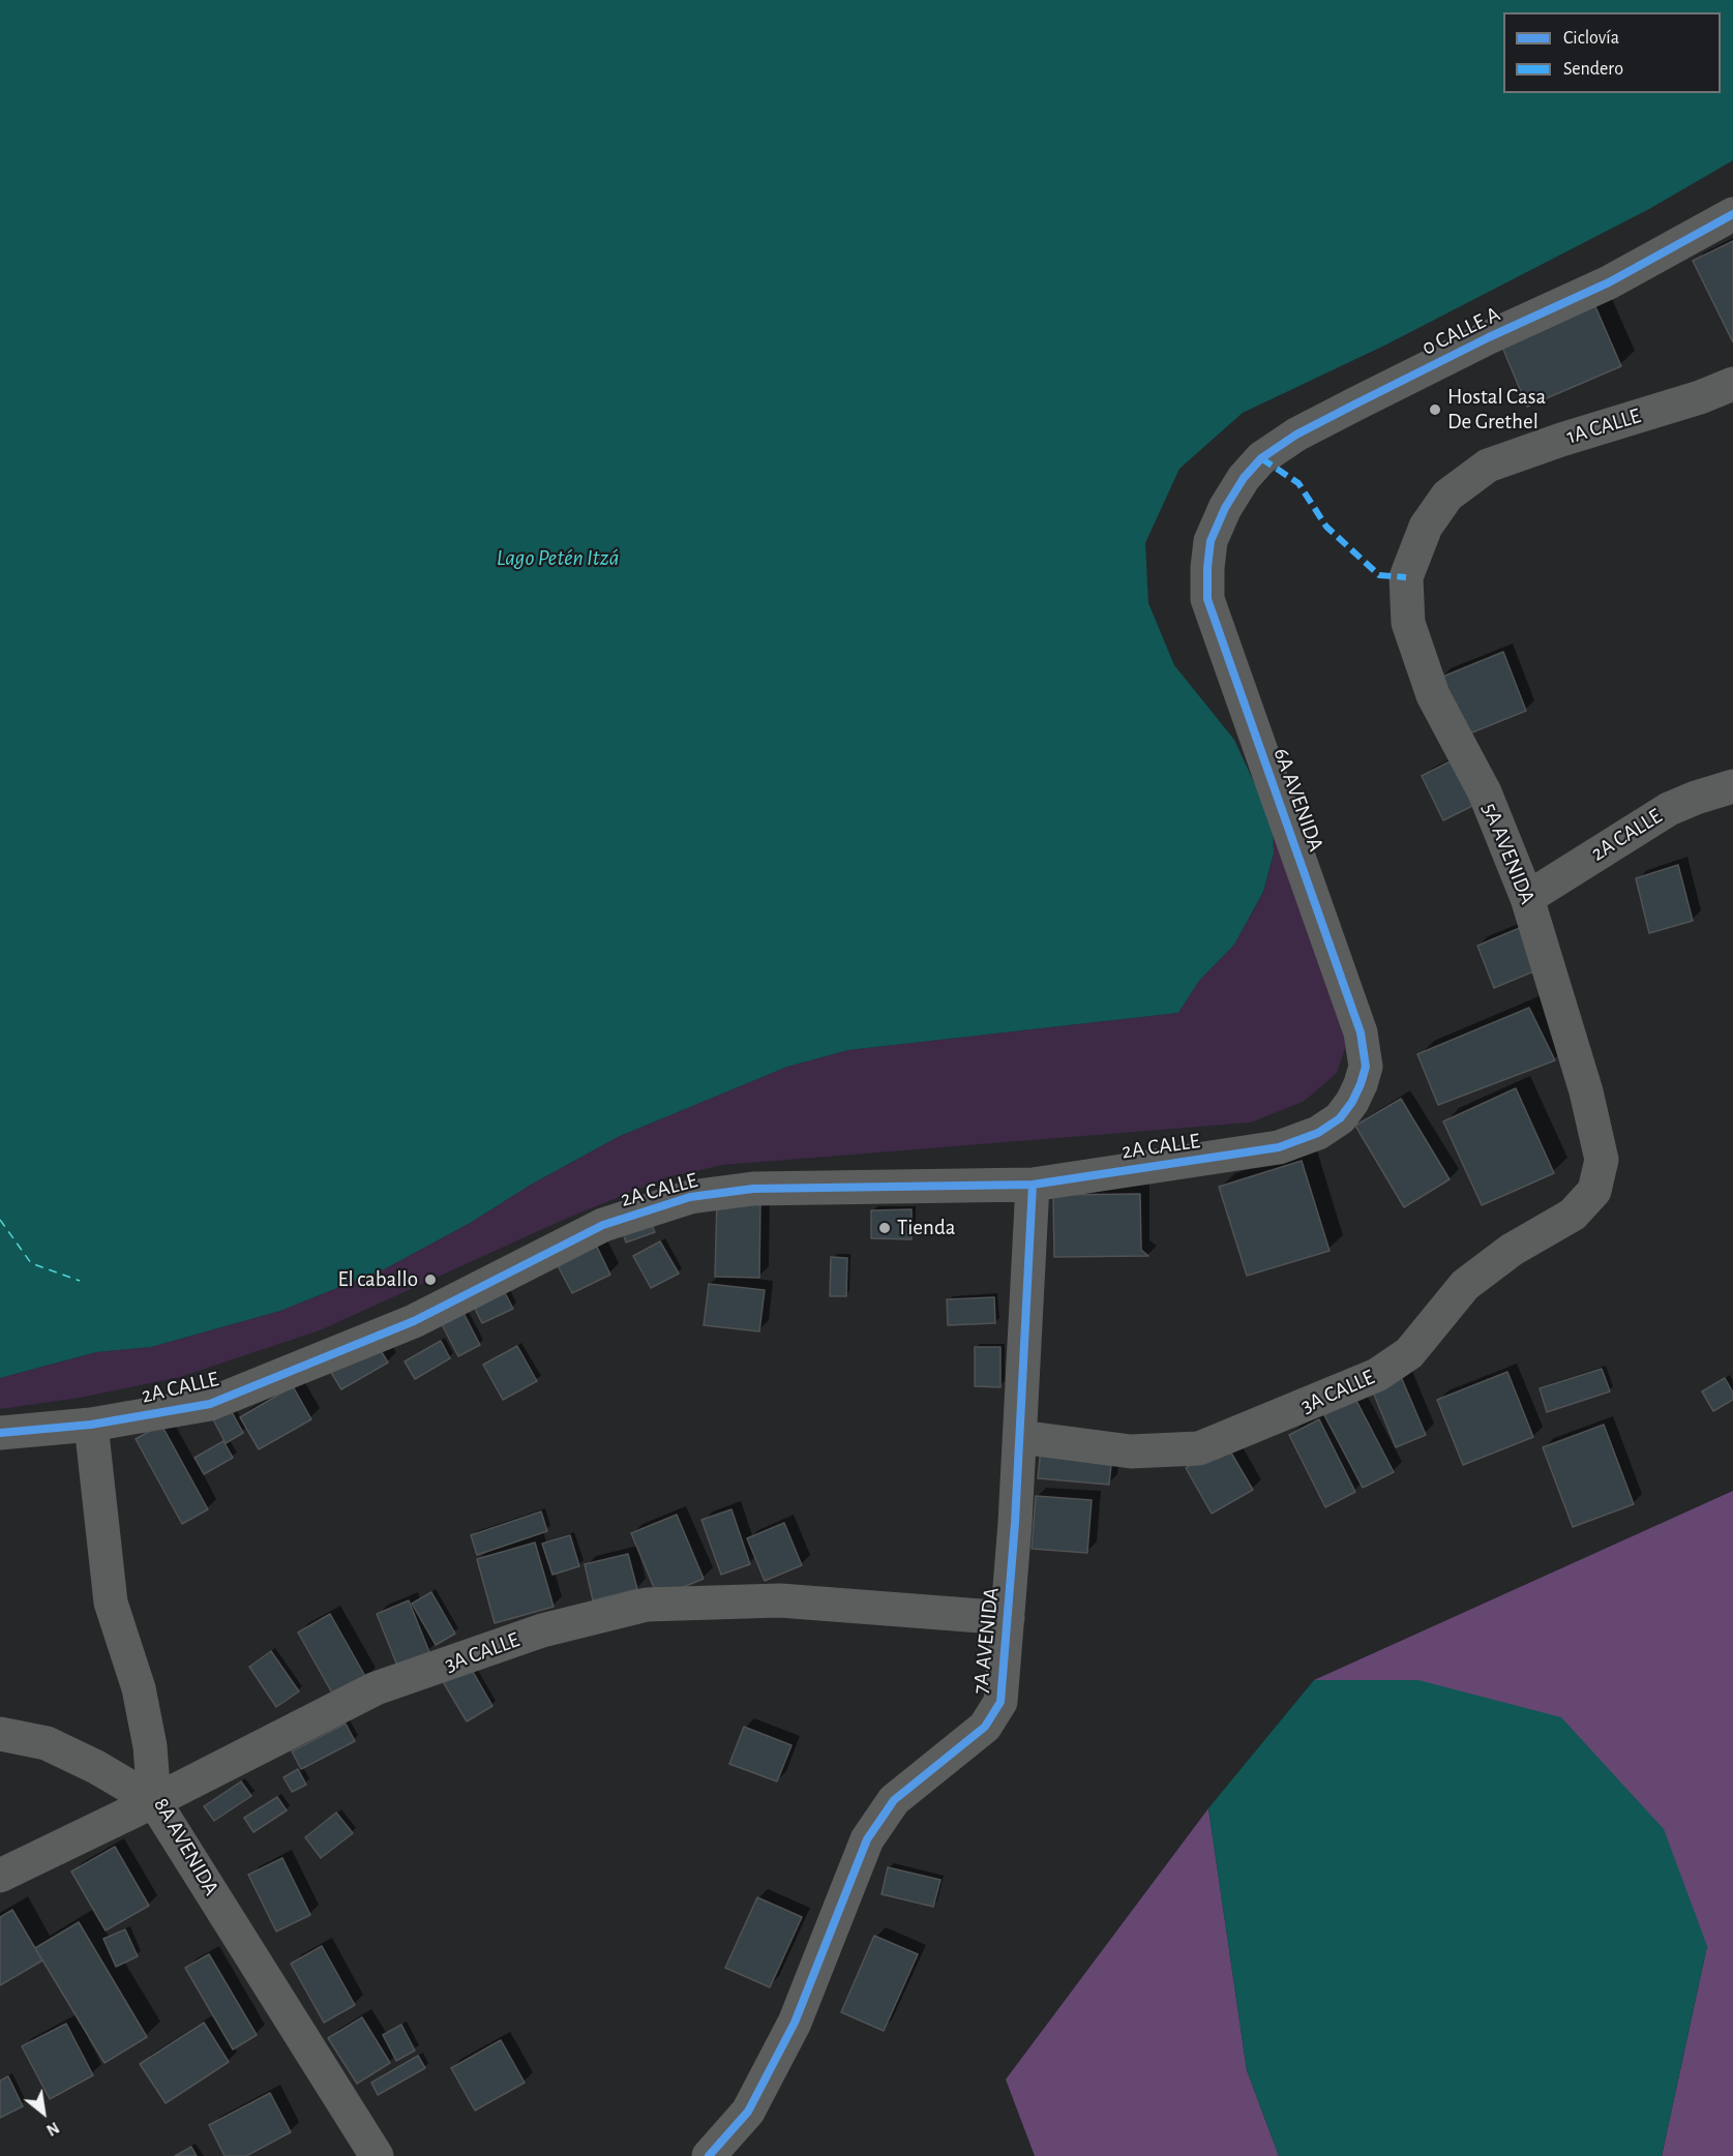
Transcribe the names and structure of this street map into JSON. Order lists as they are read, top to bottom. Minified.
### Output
{"streets":{"street":["0 CALLE A","1A CALLE","6A AVENIDA","2A CALLE","5A AVENIDA","3A CALLE","7A AVENIDA","8A AVENIDA"]},"crossings":[["0 CALLE A","6A AVENIDA"],["1A CALLE","5A AVENIDA"],["6A AVENIDA","2A CALLE"],["2A CALLE","5A AVENIDA"],["2A CALLE","7A AVENIDA"],["2A CALLE","8A AVENIDA"],["5A AVENIDA","3A CALLE"],["3A CALLE","7A AVENIDA"],["3A CALLE","8A AVENIDA"]],"water":["Lago Petén Itzá"],"places":["Hostal Casa De Grethel","Tienda","El caballo"],"legend":["Ciclovía","Sendero"],"north":"bottom right"}
